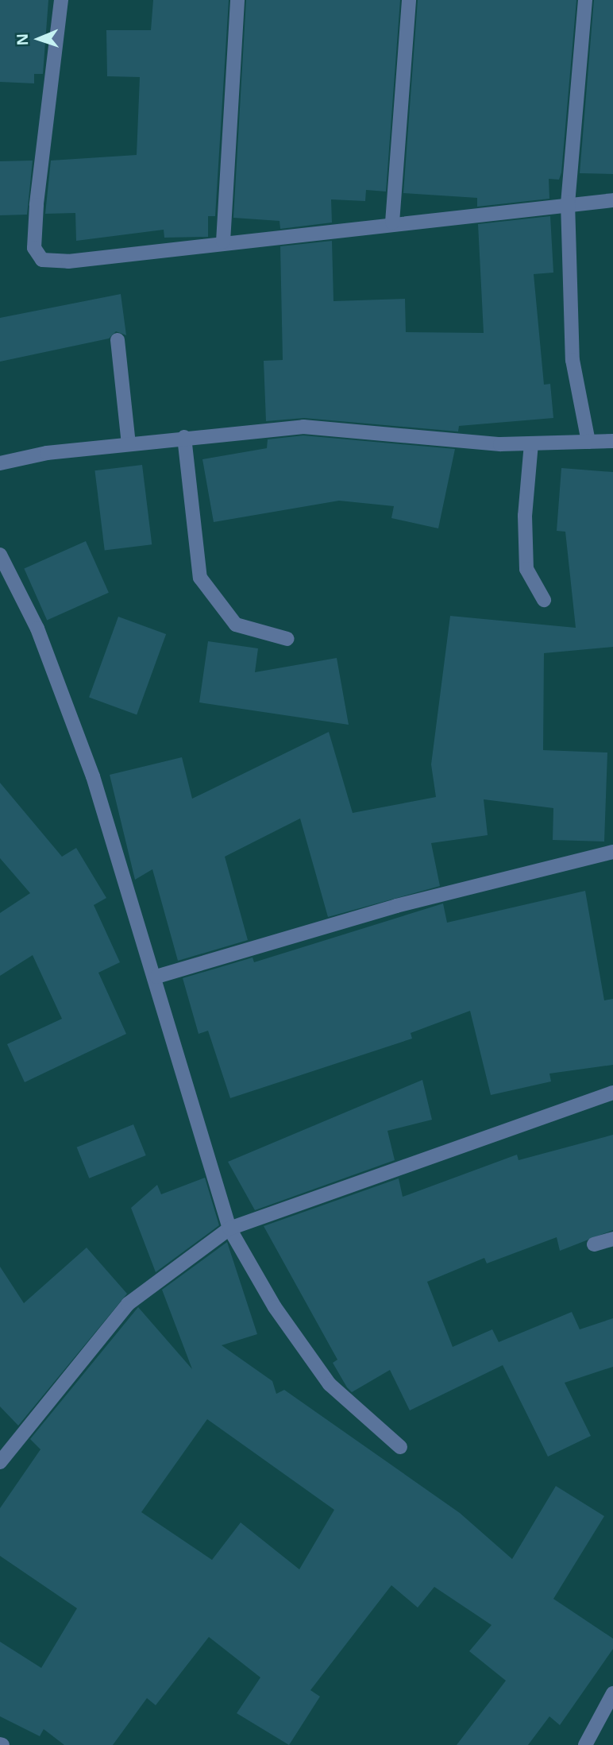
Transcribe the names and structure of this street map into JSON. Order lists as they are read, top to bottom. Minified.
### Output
{"north":"left"}
